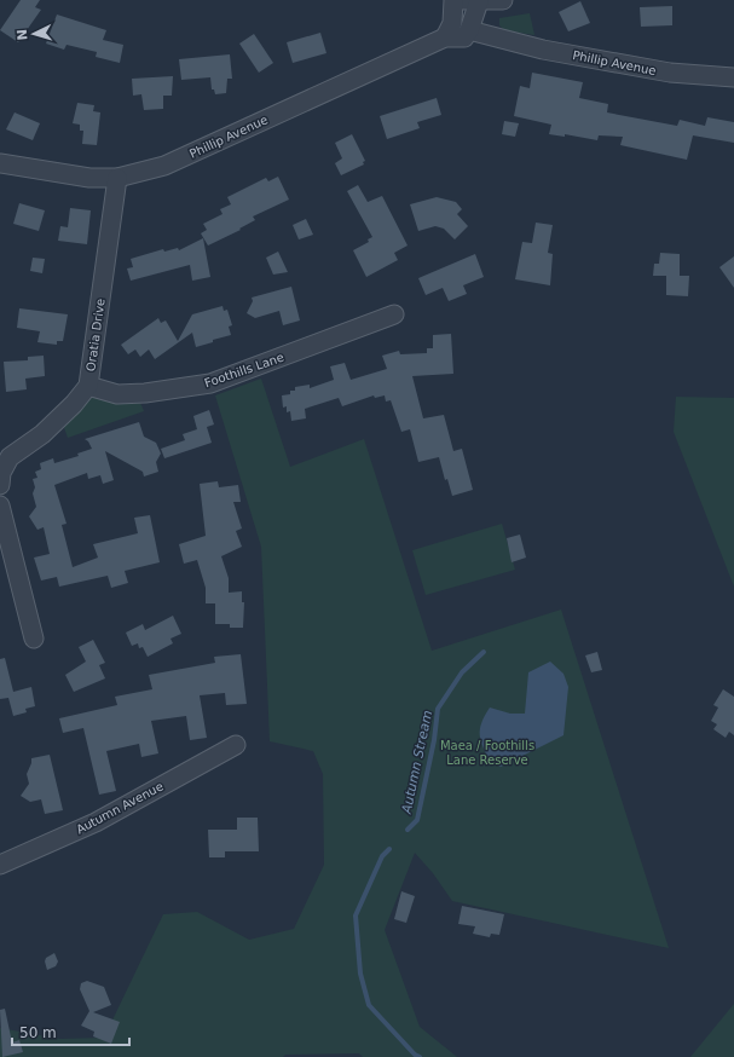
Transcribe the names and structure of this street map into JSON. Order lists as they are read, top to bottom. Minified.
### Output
{"streets":{"street":["Phillip Avenue","Oratia Drive","Foothills Lane","Autumn Avenue"]},"crossings":[["Phillip Avenue","Oratia Drive"],["Oratia Drive","Foothills Lane"]],"water":["Autumn Stream"],"parks":["Maea / Foothills Lane Reserve"],"scale_bar":"50 m","north":"left"}
